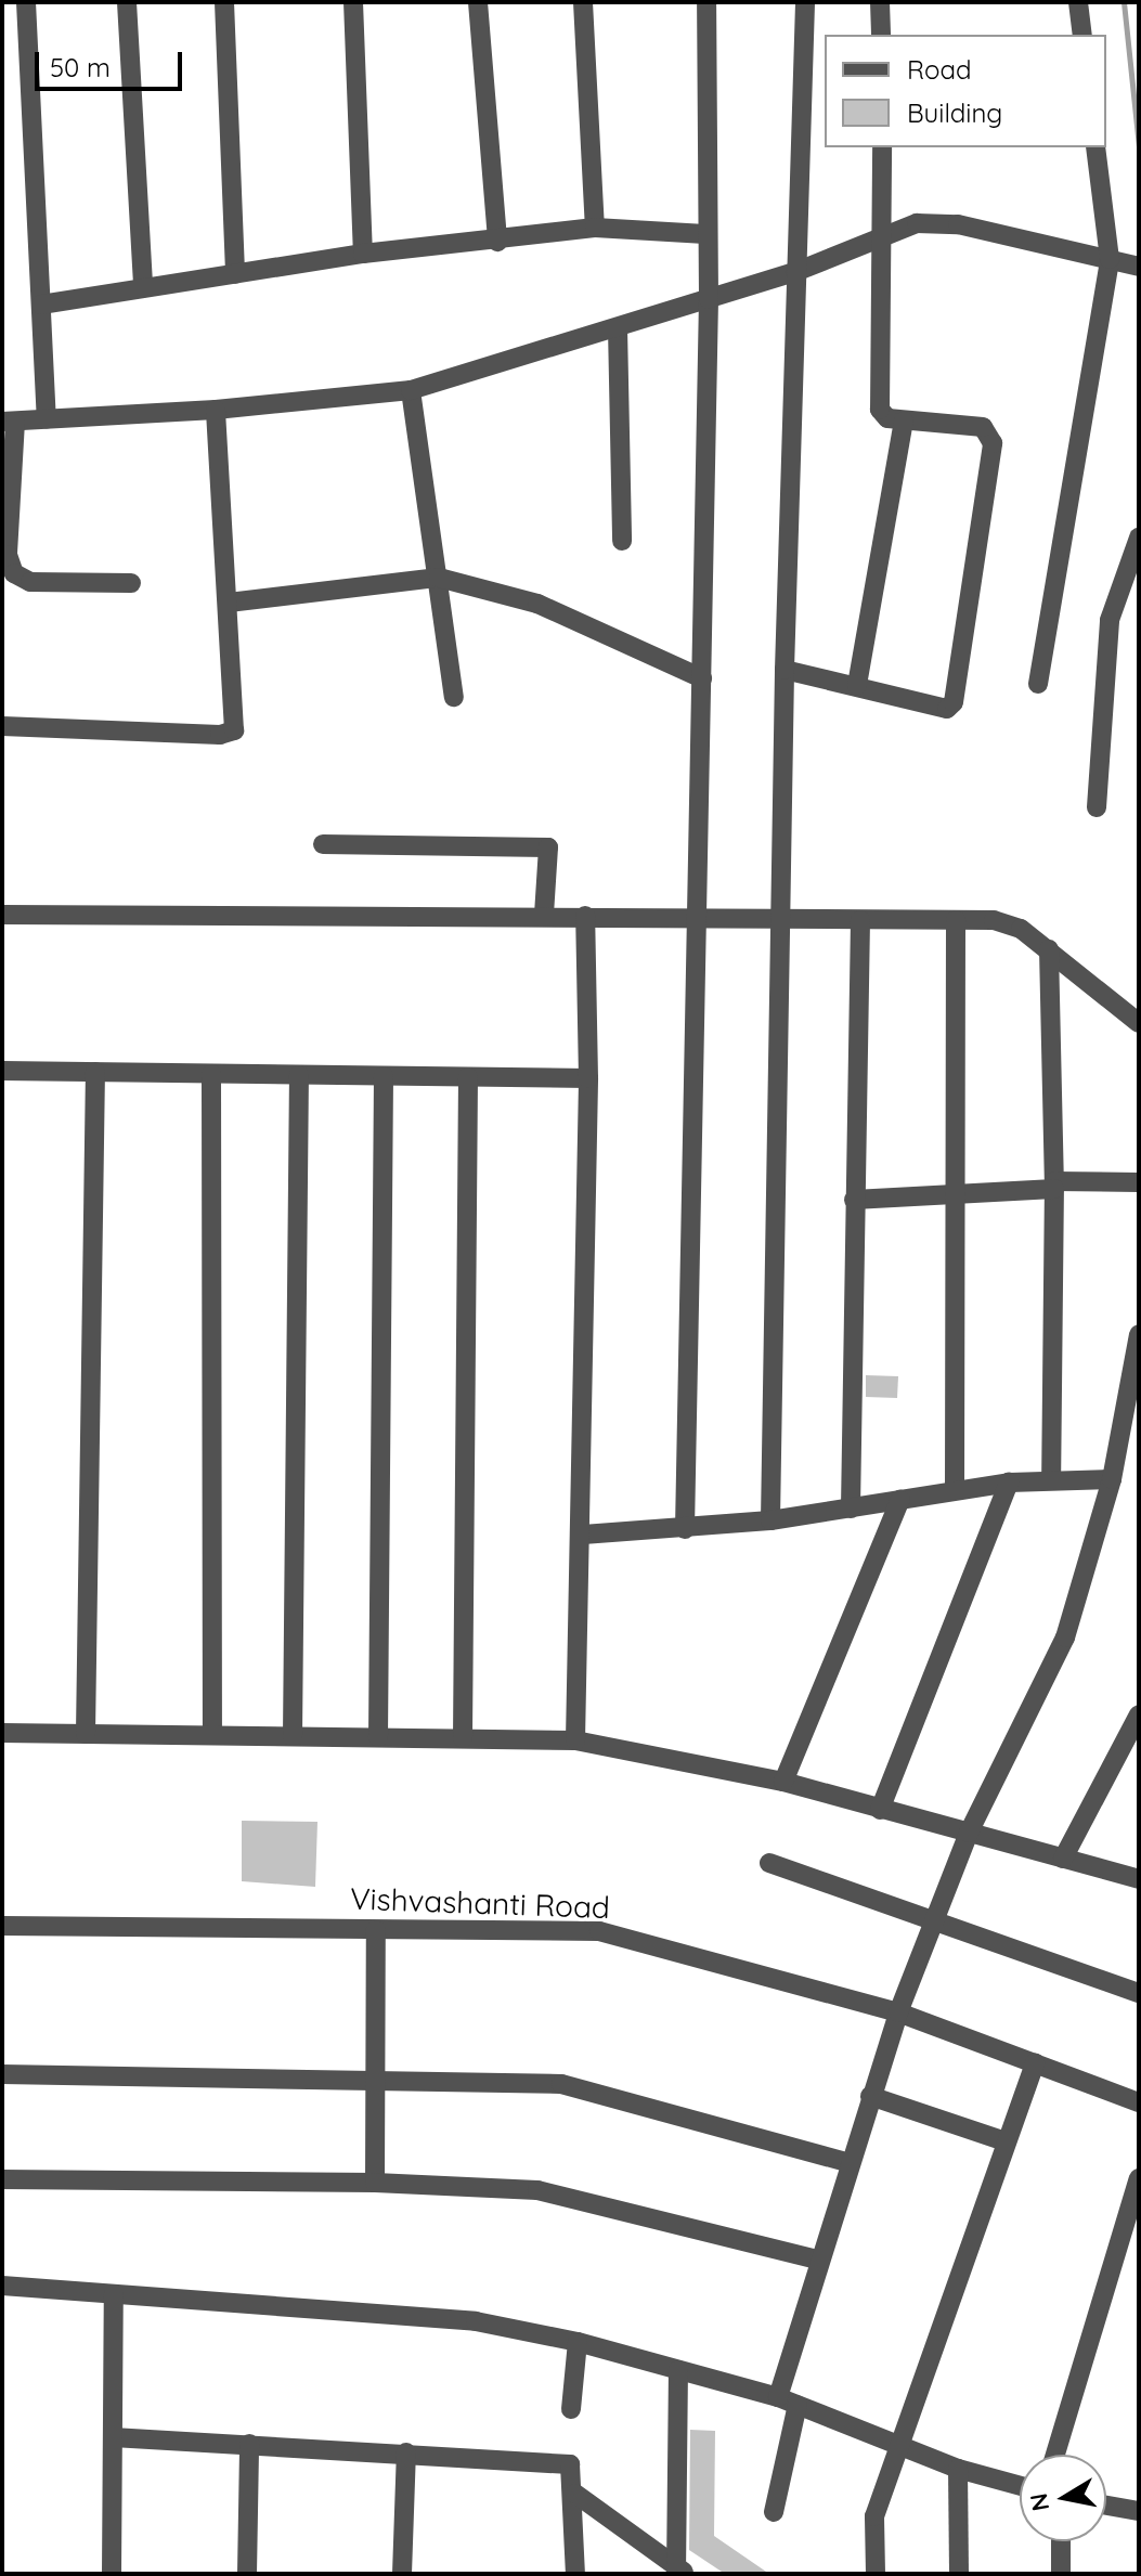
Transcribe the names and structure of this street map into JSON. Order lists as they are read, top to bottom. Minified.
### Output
{"streets":{"street":["Vishvashanti Road"]},"legend":["Road","Building"],"scale_bar":"50 m","north":"left"}
